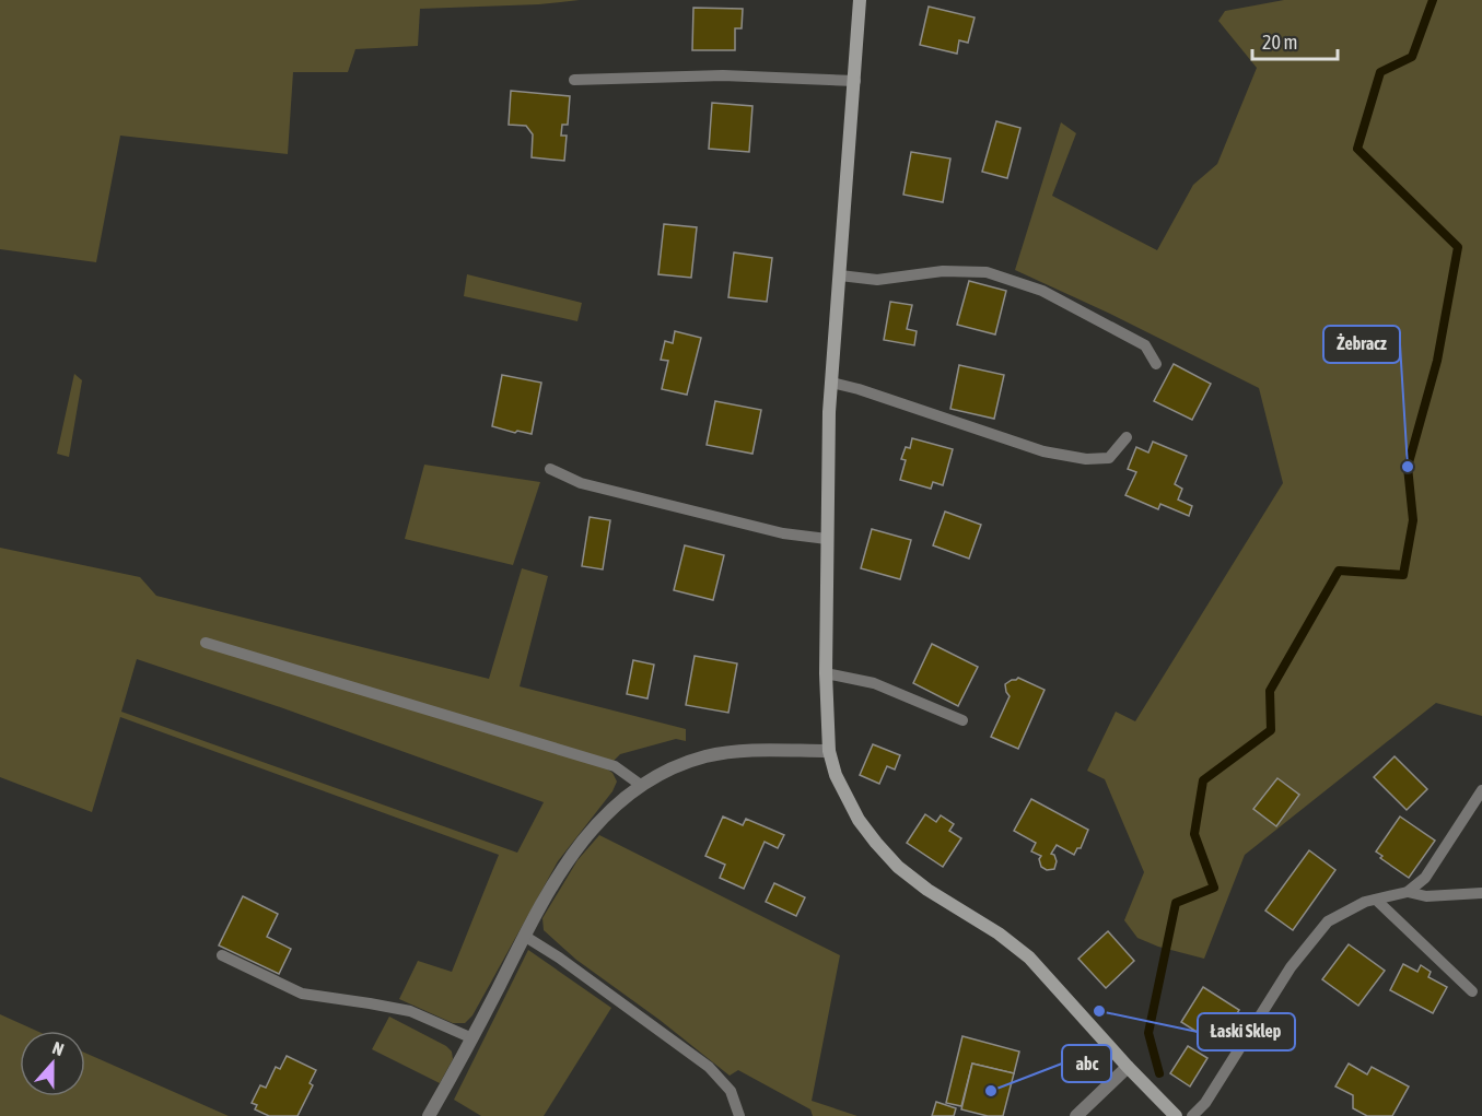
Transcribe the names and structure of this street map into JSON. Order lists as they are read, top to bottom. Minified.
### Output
{"places":["Żebracz","Łaski Sklep","abc"],"scale_bar":"20 m","north":"top"}
